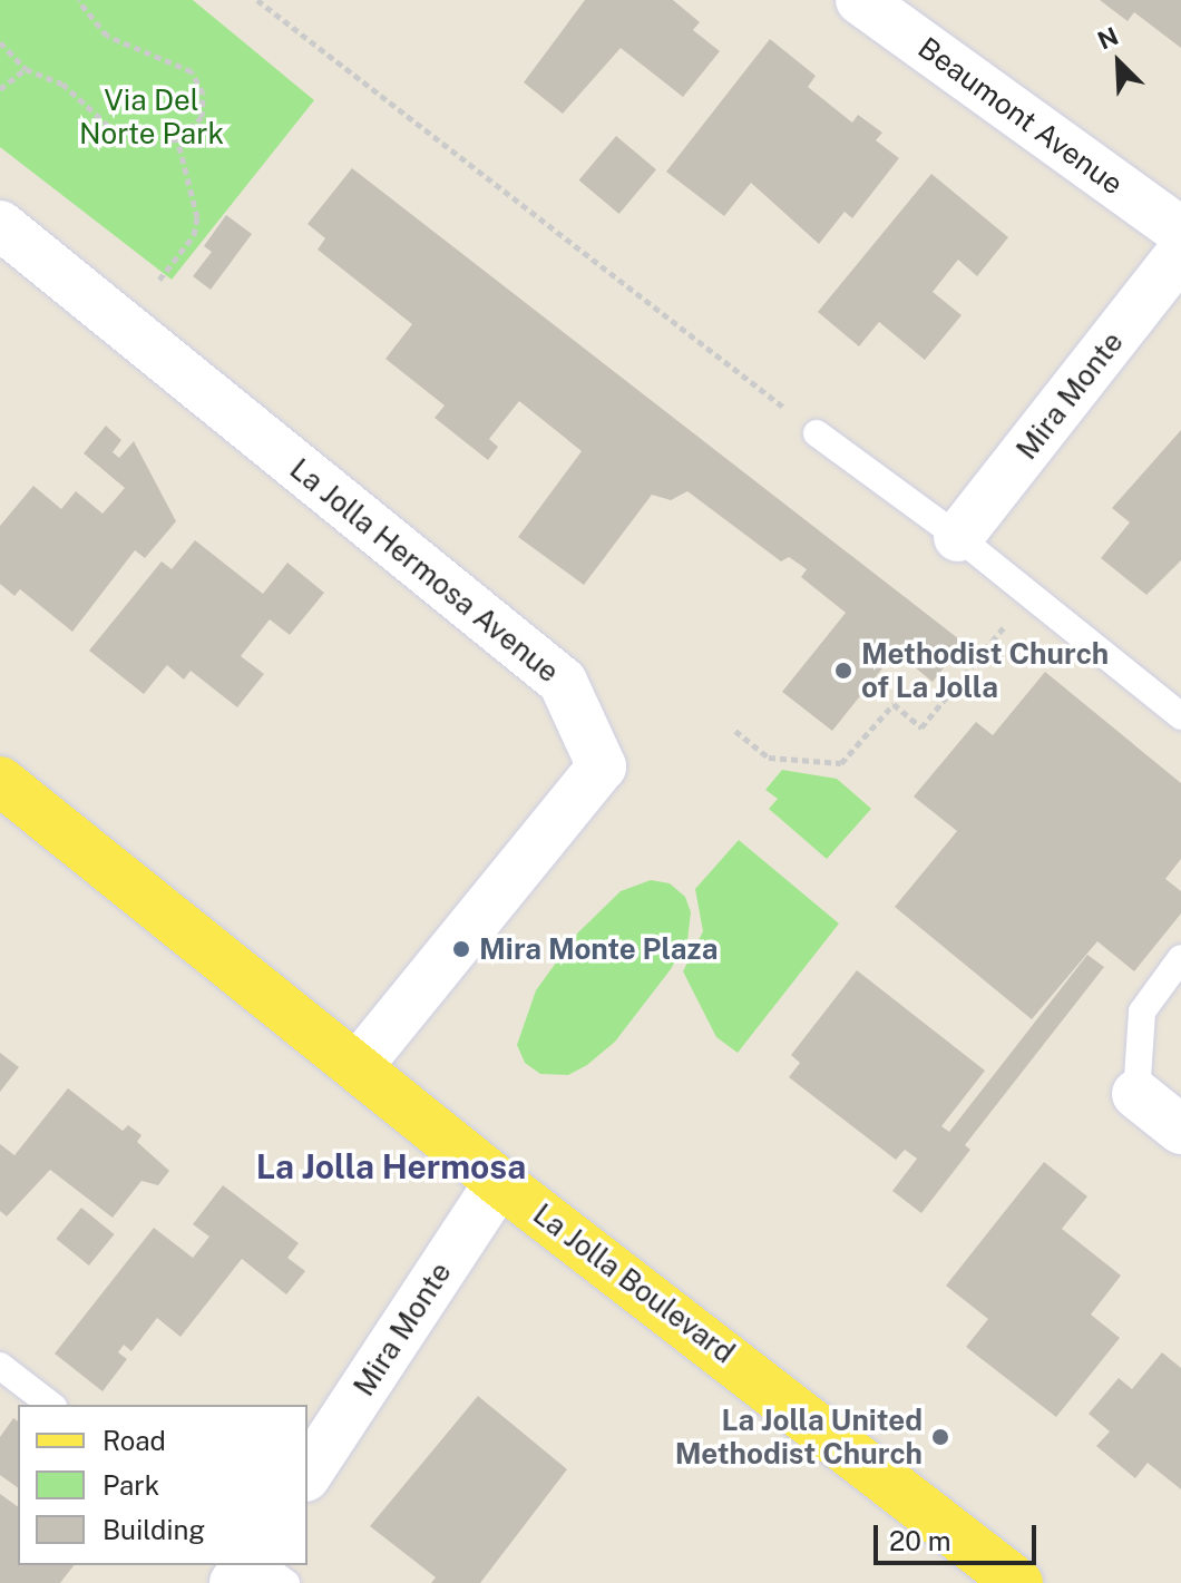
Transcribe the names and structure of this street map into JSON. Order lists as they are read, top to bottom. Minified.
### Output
{"streets":{"main road":["La Jolla Boulevard"],"street":["Beaumont Avenue","Mira Monte","La Jolla Hermosa Avenue"]},"crossings":[["Mira Monte","La Jolla Boulevard"],["La Jolla Hermosa Avenue","La Jolla Boulevard"]],"districts":["La Jolla Hermosa"],"parks":["Via Del Norte Park"],"places":["Methodist Church of La Jolla","Mira Monte Plaza","La Jolla United Methodist Church"],"legend":["Road","Park","Building"],"scale_bar":"20 m","north":"top left"}
